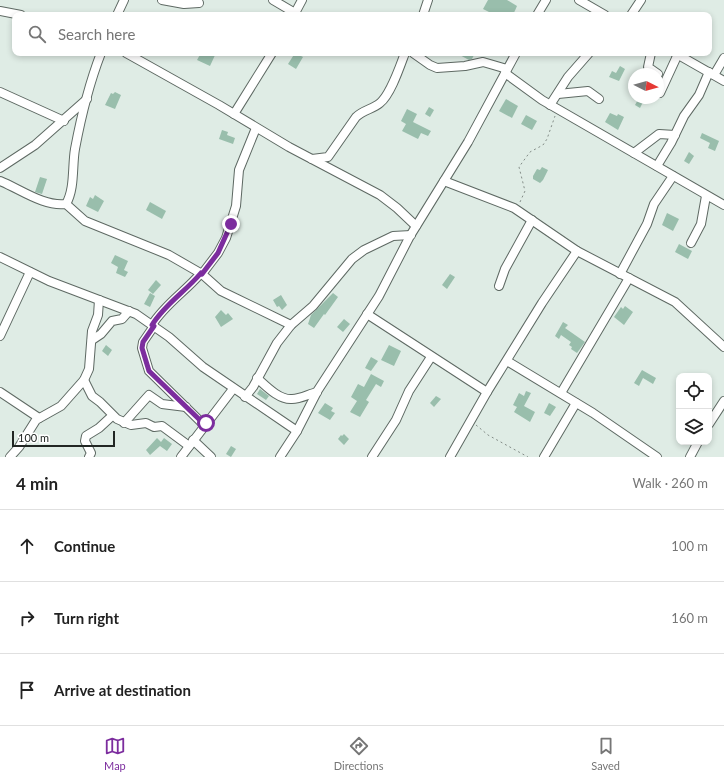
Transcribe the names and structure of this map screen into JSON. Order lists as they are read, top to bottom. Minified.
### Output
{"scale_bar":"100 m","north":"right","page":{"search":"Search here","scale":"100 m","heading":["4 min","Walk · 260 m"],"list":[["Continue","100 m"],["Turn right","160 m"],"Arrive at destination"],"nav":["Map","Directions","Saved"]}}
